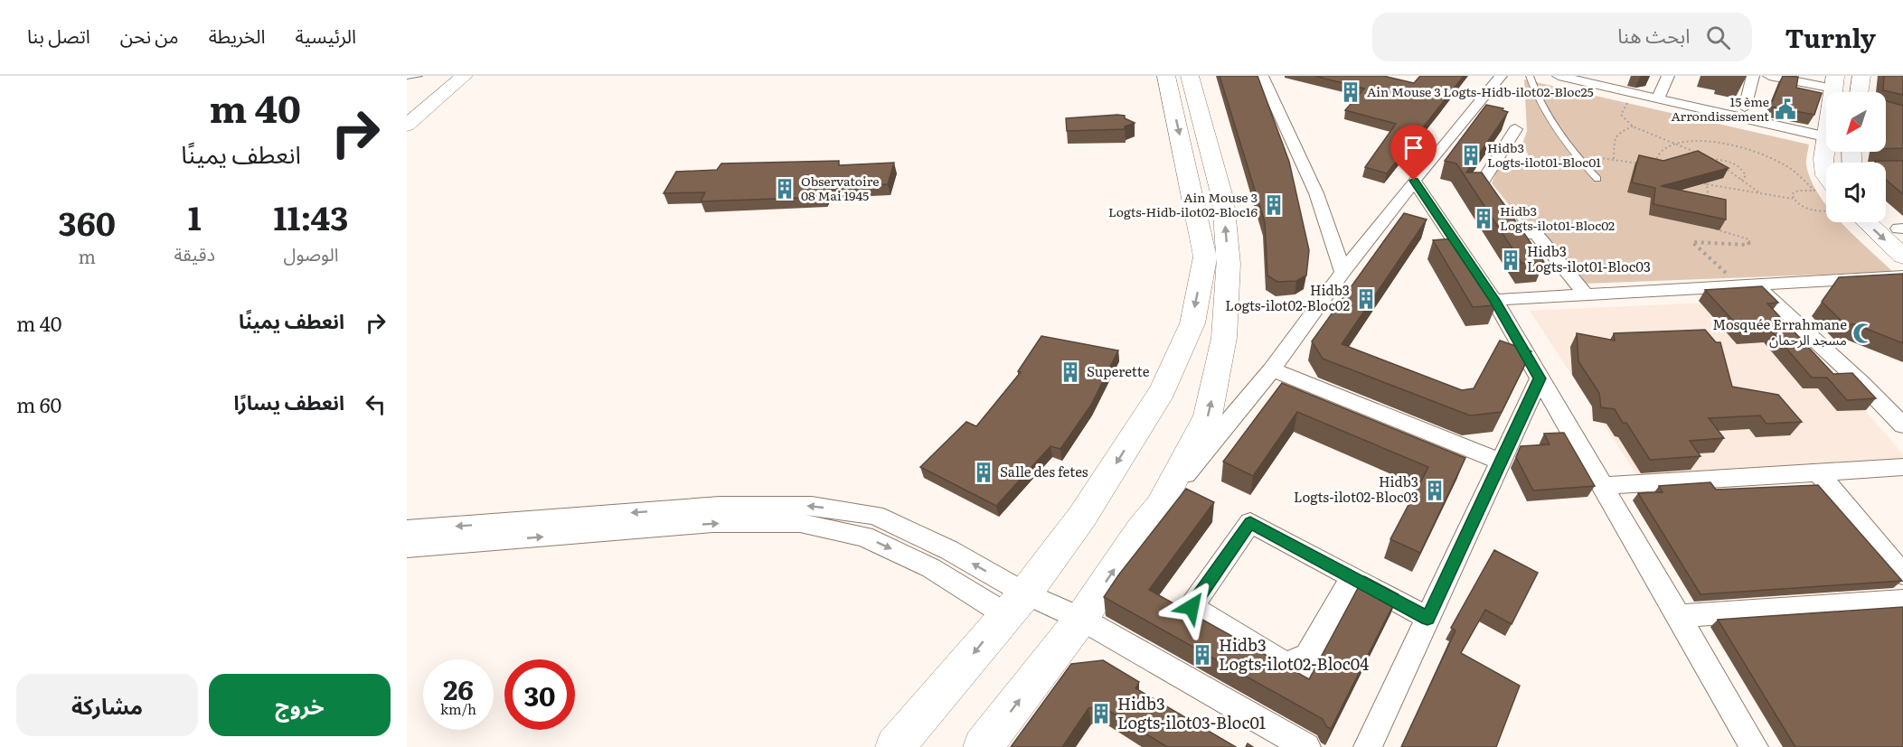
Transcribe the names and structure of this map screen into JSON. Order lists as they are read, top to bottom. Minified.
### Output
{"places":{"building":["Ain Mouse 3 Logts-Hidb-ilot02-Bloc25","Hidb3 Logts-ilot01-Bloc01","Observatoire 08 Mai 1945","Ain Mouse 3 Logts-Hidb-ilot02-Bloc16","Hidb3 Logts-ilot01-Bloc02","Hidb3 Logts-ilot01-Bloc03","Hidb3 Logts-ilot02-Bloc02","Superette","Salle des fetes","Hidb3 Logts-ilot02-Bloc03","Hidb3 Logts-ilot02-Bloc04","Hidb3 Logts-ilot03-Bloc01"],"public building":["15 ème Arrondissement"],"mosque":["Mosquée Errahmane مسجد الرحمان"]},"north":"bottom left","page":{"header":"Turnly","search":"ابحث هنا","nav":["الرئيسية","الخريطة","من نحن","اتصل بنا"],"turn":["40 m","انعطف يمينًا"],"eta":["11:43","الوصول","1","دقيقة","360","m"],"list":[{"name":"انعطف يمينًا","value":"40 m"},{"name":"انعطف يسارًا","value":"60 m"}],"speed":"26 km/h","limit":"30","buttons":["خروج","مشاركة"]}}
